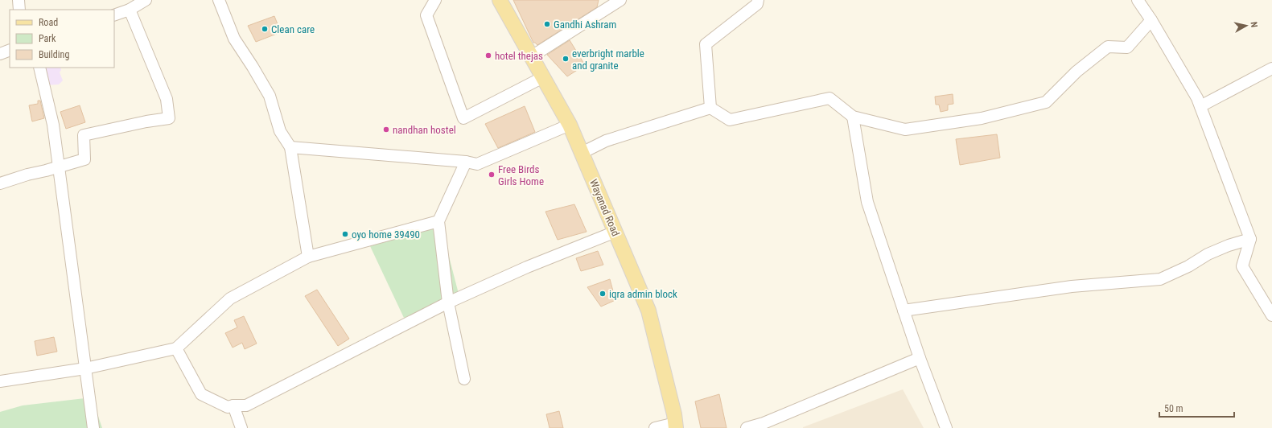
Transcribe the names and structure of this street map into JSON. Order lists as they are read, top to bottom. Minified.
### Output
{"streets":{"main road":["Wayanad Road"]},"places":["Gandhi Ashram","Clean care","hotel thejas","everbright marble and granite","nandhan hostel","Free Birds Girls Home","oyo home 39490","iqra admin block"],"legend":["Road","Park","Building"],"scale_bar":"50 m","north":"right"}
